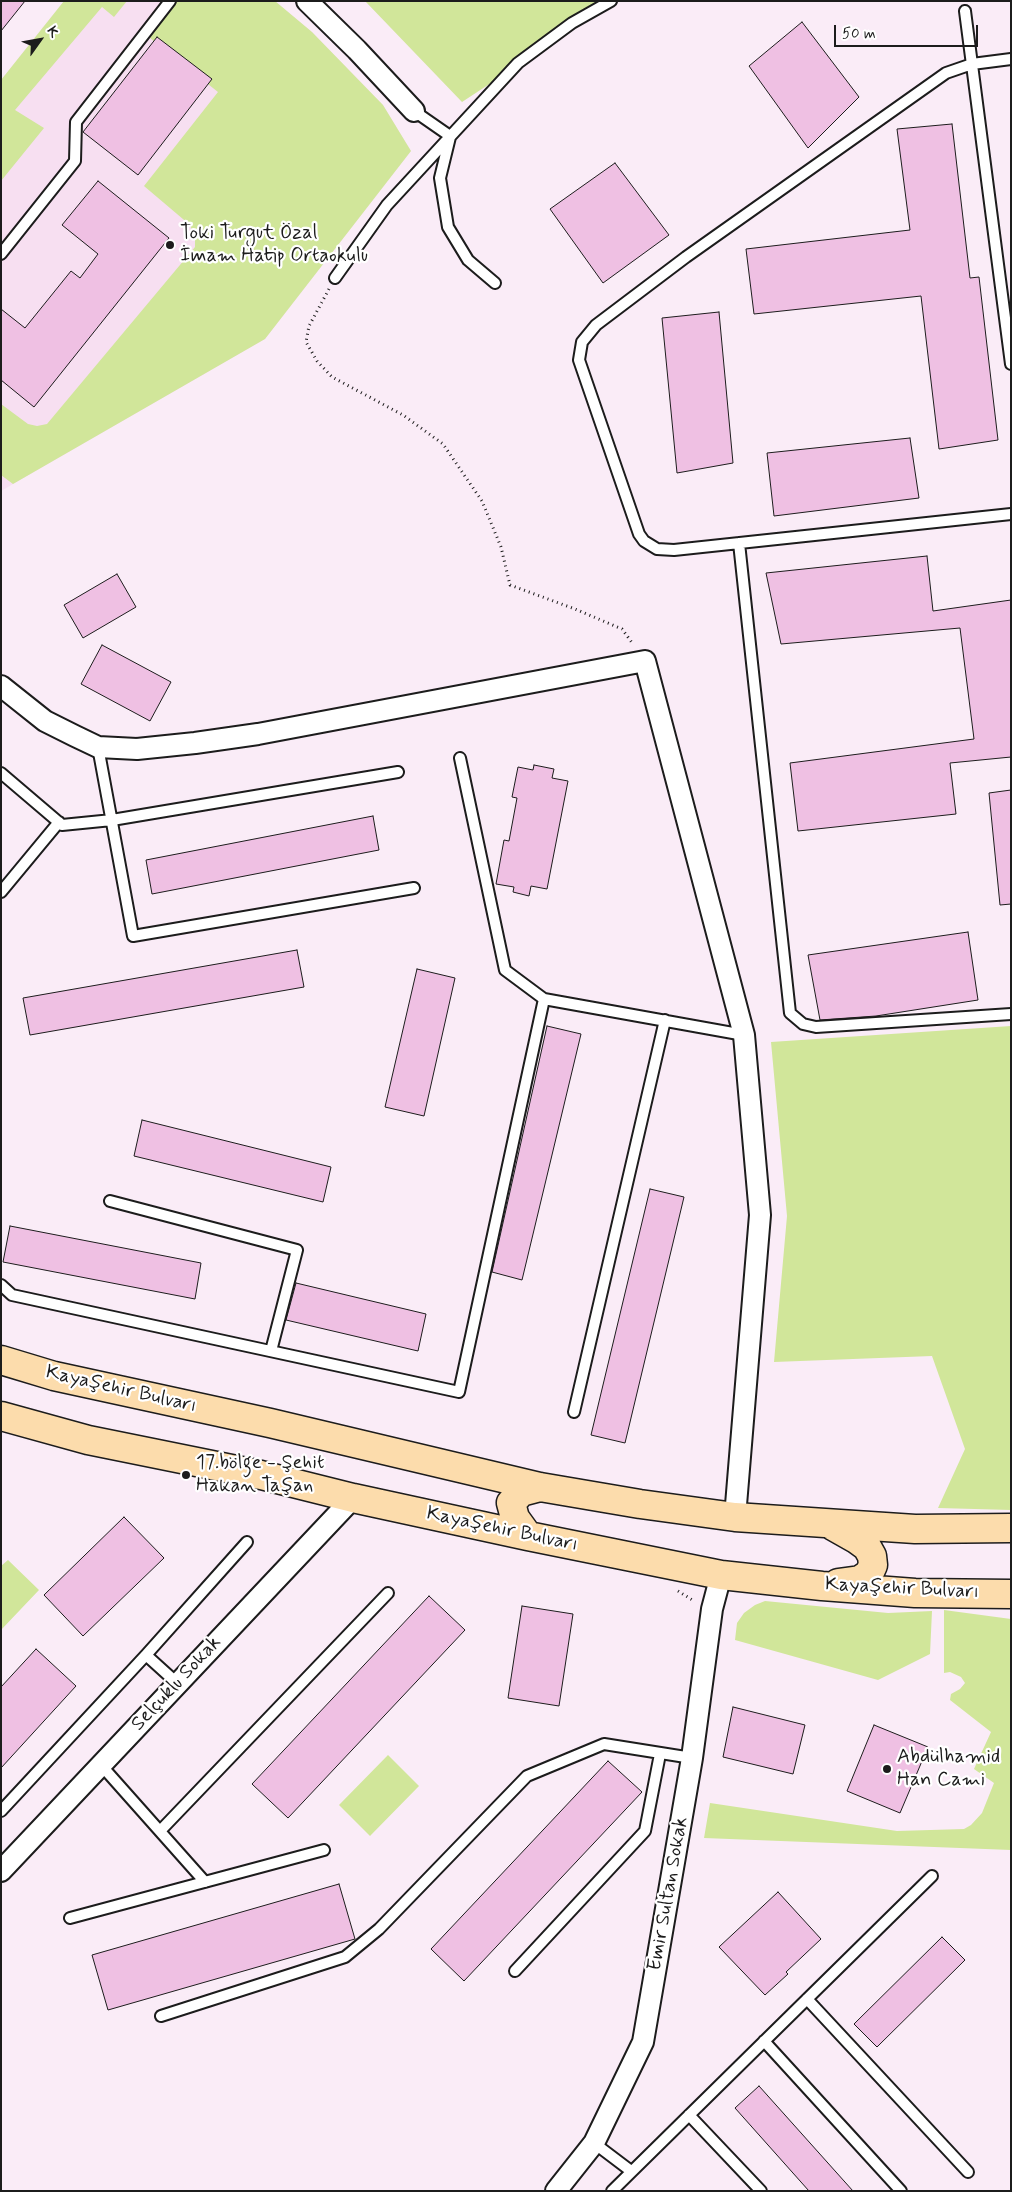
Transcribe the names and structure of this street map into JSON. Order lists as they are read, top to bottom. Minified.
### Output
{"streets":{"main road":["Kayaşehir Bulvarı"],"street":["Selçuklu Sokak","Emir Sultan Sokak"]},"crossings":[["Kayaşehir Bulvarı","Selçuklu Sokak"],["Kayaşehir Bulvarı","Emir Sultan Sokak"]],"places":["Toki Turgut Özal İmam Hatip Ortaokulu","17.bölge - Şehit Hakan Taşan","Abdülhamid Han Cami"],"scale_bar":"50 m","north":"top right"}
